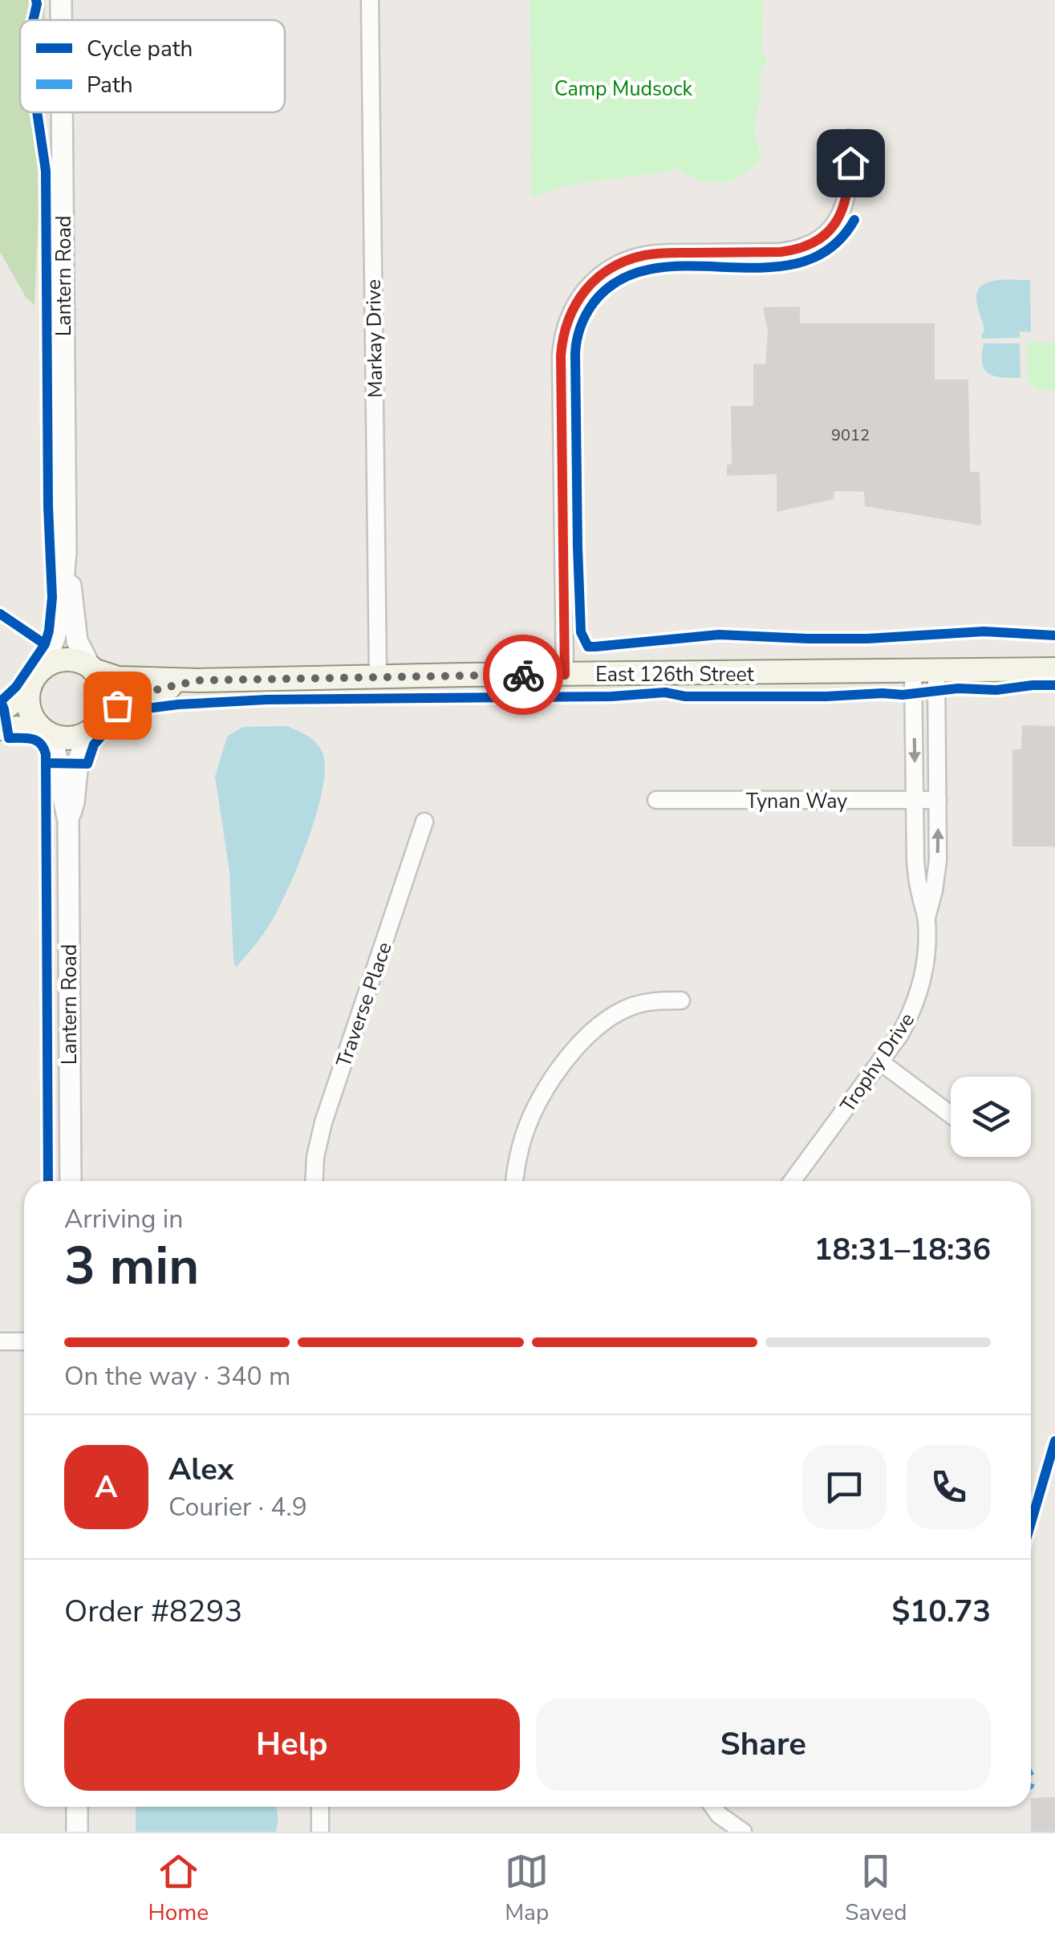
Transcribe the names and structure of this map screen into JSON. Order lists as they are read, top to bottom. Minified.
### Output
{"streets":{"main road":["East 126th Street"],"street":["Lantern Road","Markay Drive","Tynan Way","Traverse Place","Trophy Drive"]},"crossings":[["Lantern Road","East 126th Street"],["Markay Drive","East 126th Street"],["East 126th Street","Trophy Drive"],["Tynan Way","Trophy Drive"]],"parks":["Camp Mudsock"],"house_numbers":["9012"],"legend":["Cycle path","Path"],"page":{"heading":["3 min","Arriving in","18:31–18:36"],"panel":["Alex","Courier · 4.9","Order #8293","$10.73"],"bar":"On the way · 340 m","round":"A","buttons":["Help","Share"],"tabs":["Home","Map","Saved"]}}
